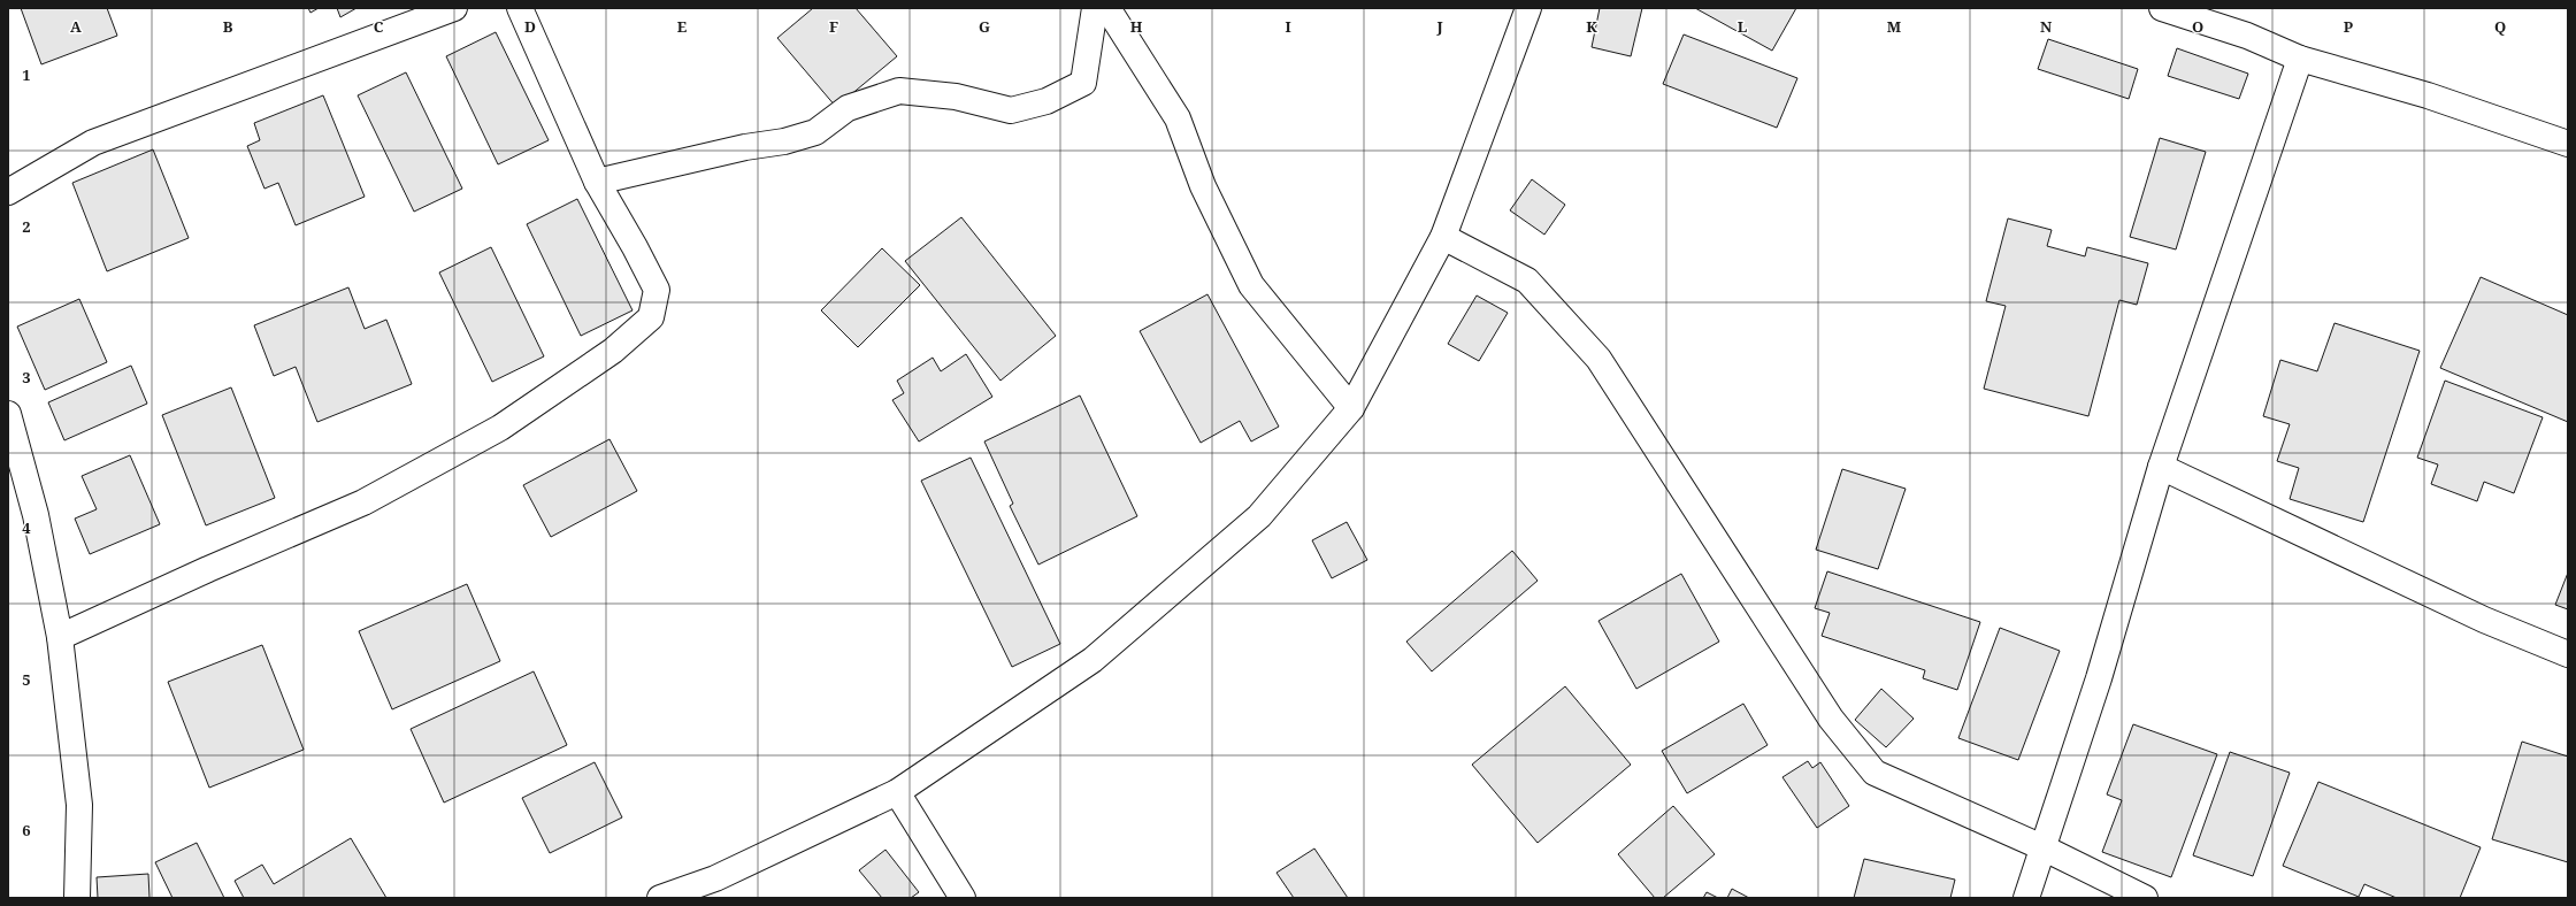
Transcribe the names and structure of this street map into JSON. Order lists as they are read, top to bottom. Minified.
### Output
{"grid":{"columns":["A","B","C","D","E","F","G","H","I","J","K","L","M","N","O","P","Q"],"rows":["1","2","3","4","5","6"]}}
